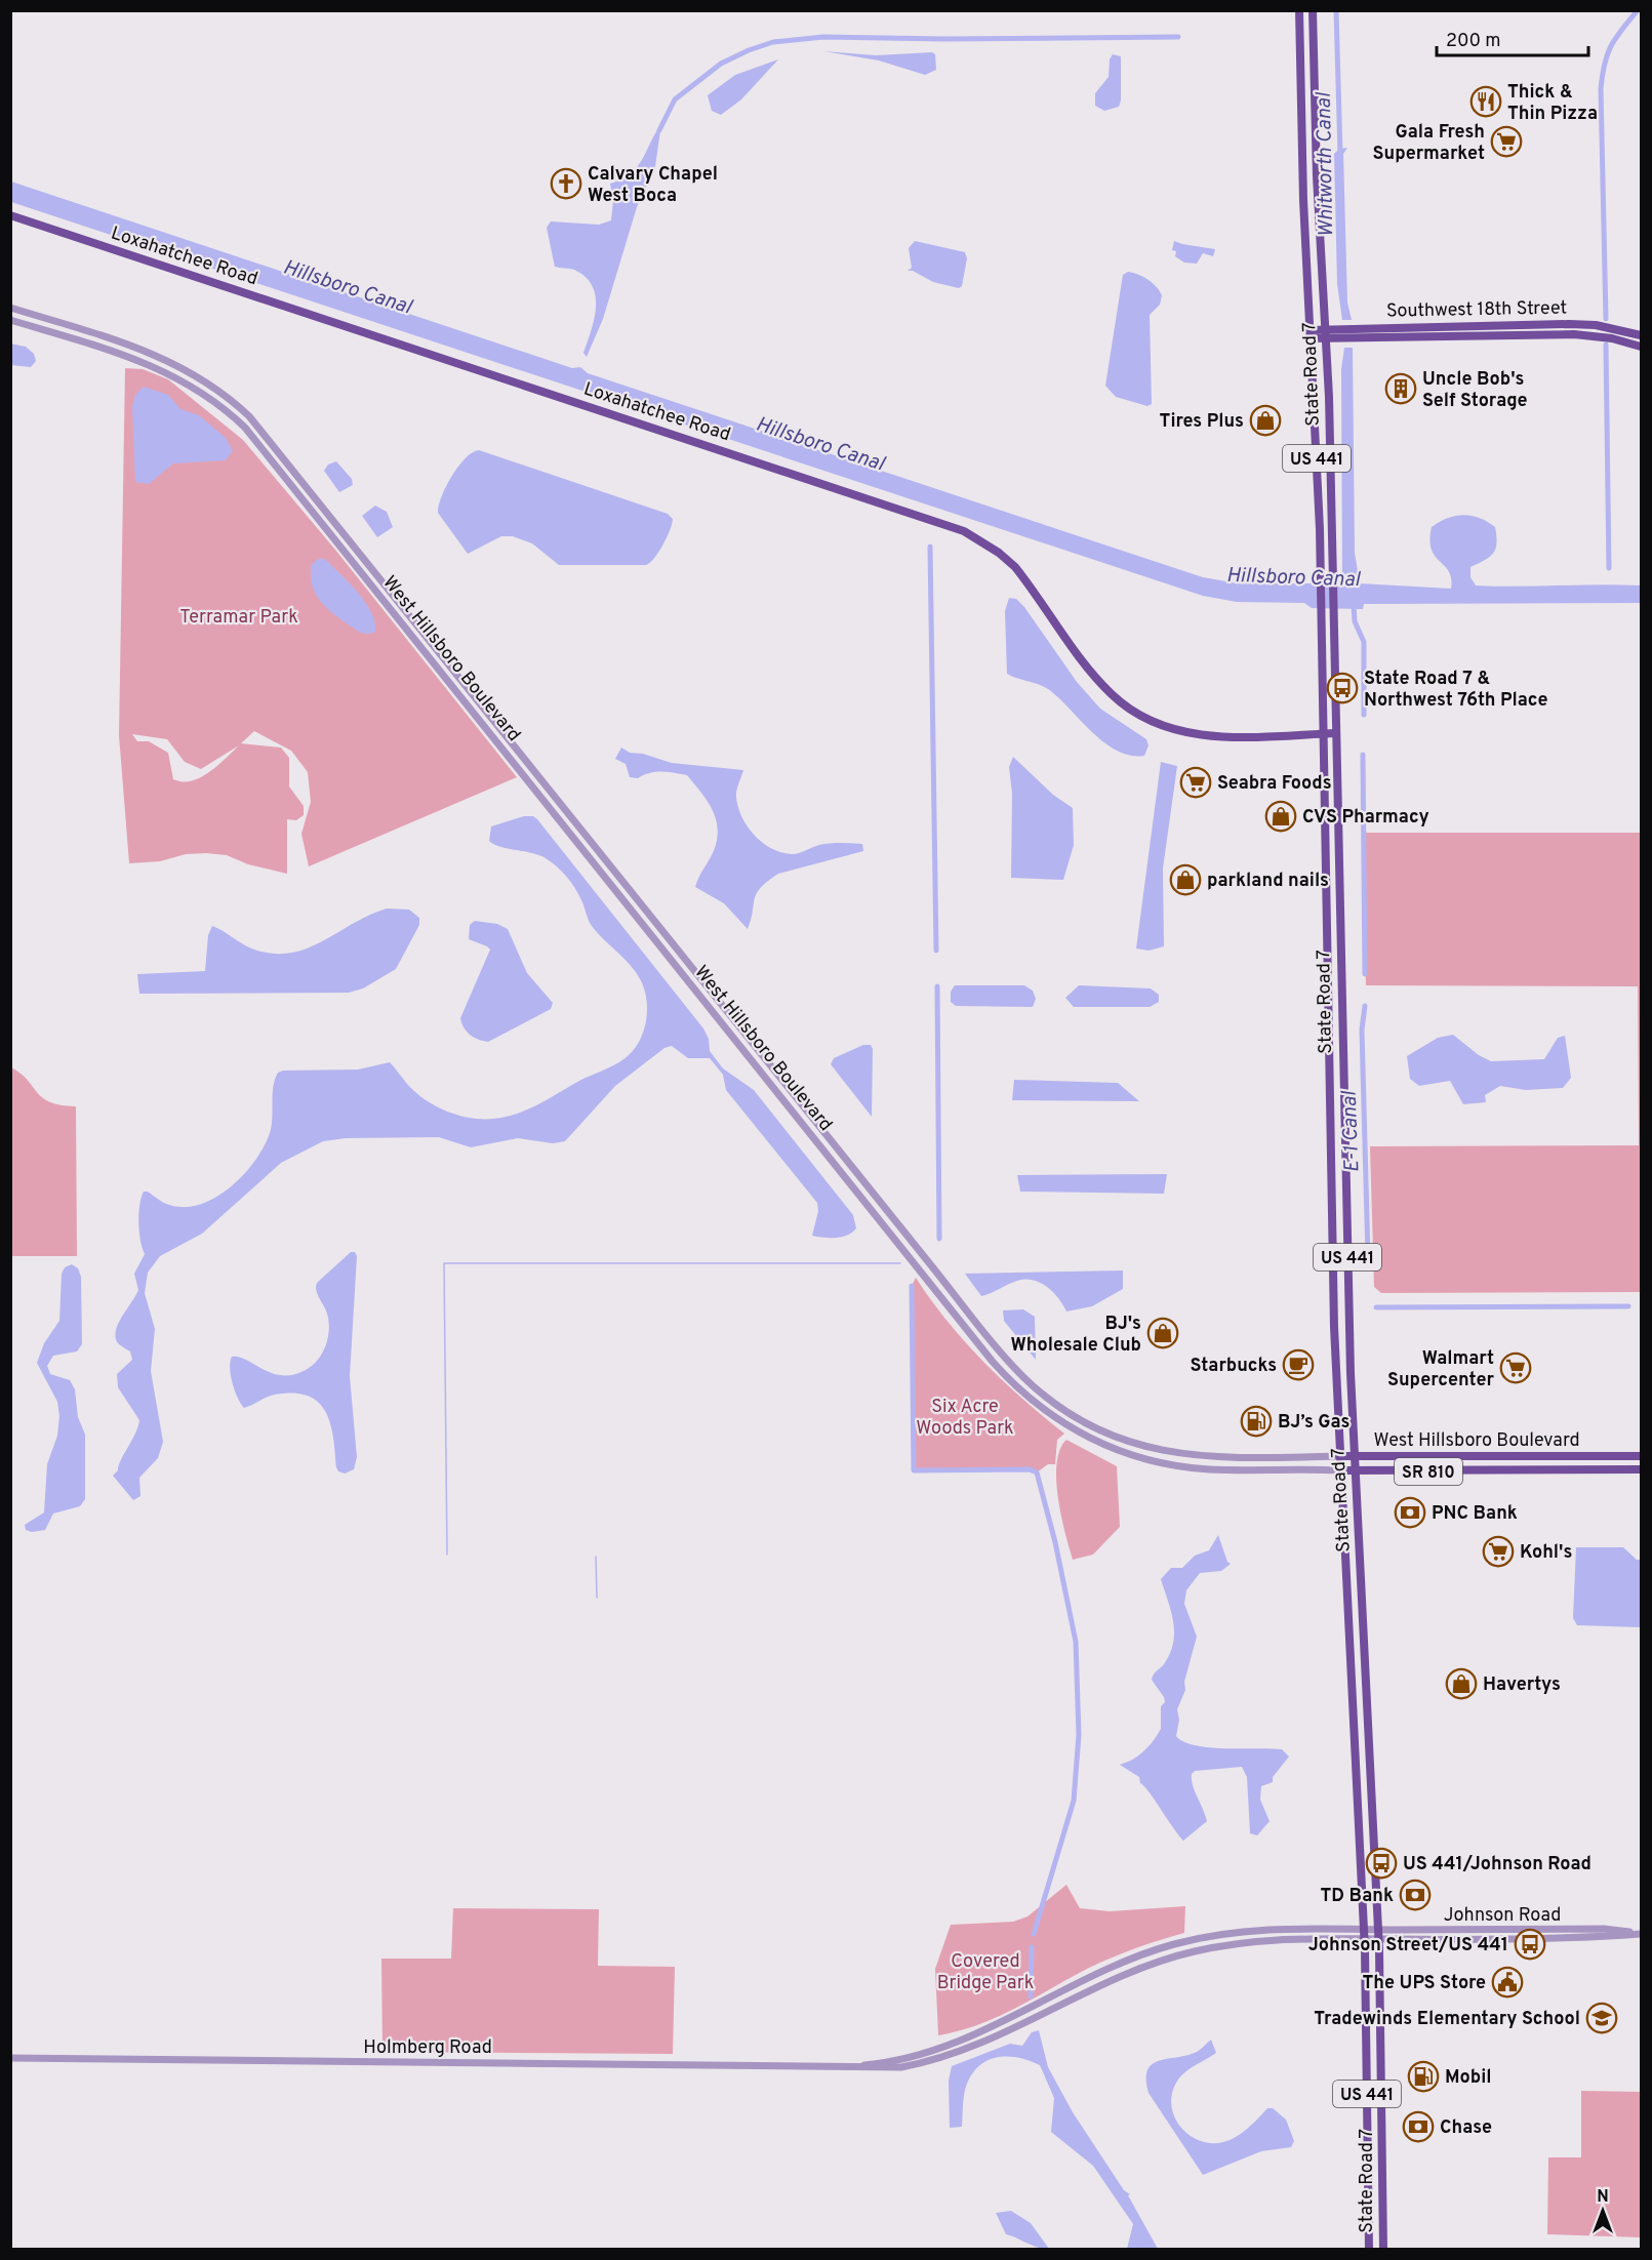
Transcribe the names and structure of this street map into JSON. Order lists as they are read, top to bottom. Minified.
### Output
{"streets":{"main road":["Loxahatchee Road","Southwest 18th Street","State Road 7","US 441","West Hillsboro Boulevard","SR 810"],"street":["Johnson Road","Holmberg Road"]},"crossings":[["Loxahatchee Road","State Road 7"],["Southwest 18th Street","State Road 7"],["State Road 7","West Hillsboro Boulevard"],["State Road 7","Johnson Road"],["State Road 7","Holmberg Road"],["Johnson Road","Holmberg Road"]],"water":["Whitworth Canal","Hillsboro Canal","E-1 Canal"],"parks":["Terramar Park","Six Acre Woods Park","Covered Bridge Park"],"places":{"restaurant":["Thick & Thin Pizza"],"supermarket":["Gala Fresh Supermarket","Seabra Foods","Walmart Supercenter","Kohl's"],"church":["Calvary Chapel West Boca"],"building":["Uncle Bob's Self Storage"],"shop":["Tires Plus","CVS Pharmacy","parkland nails","BJ's Wholesale Club","Havertys"],"bus stop":["State Road 7 & Northwest 76th Place","US 441/Johnson Road","Johnson Street/US 441"],"cafe":["Starbucks"],"fuel station":["BJ’s Gas","Mobil"],"bank":["PNC Bank","TD Bank","Chase"],"public building":["The UPS Store"],"school or university":["Tradewinds Elementary School"]},"scale_bar":"200 m","north":"top"}
